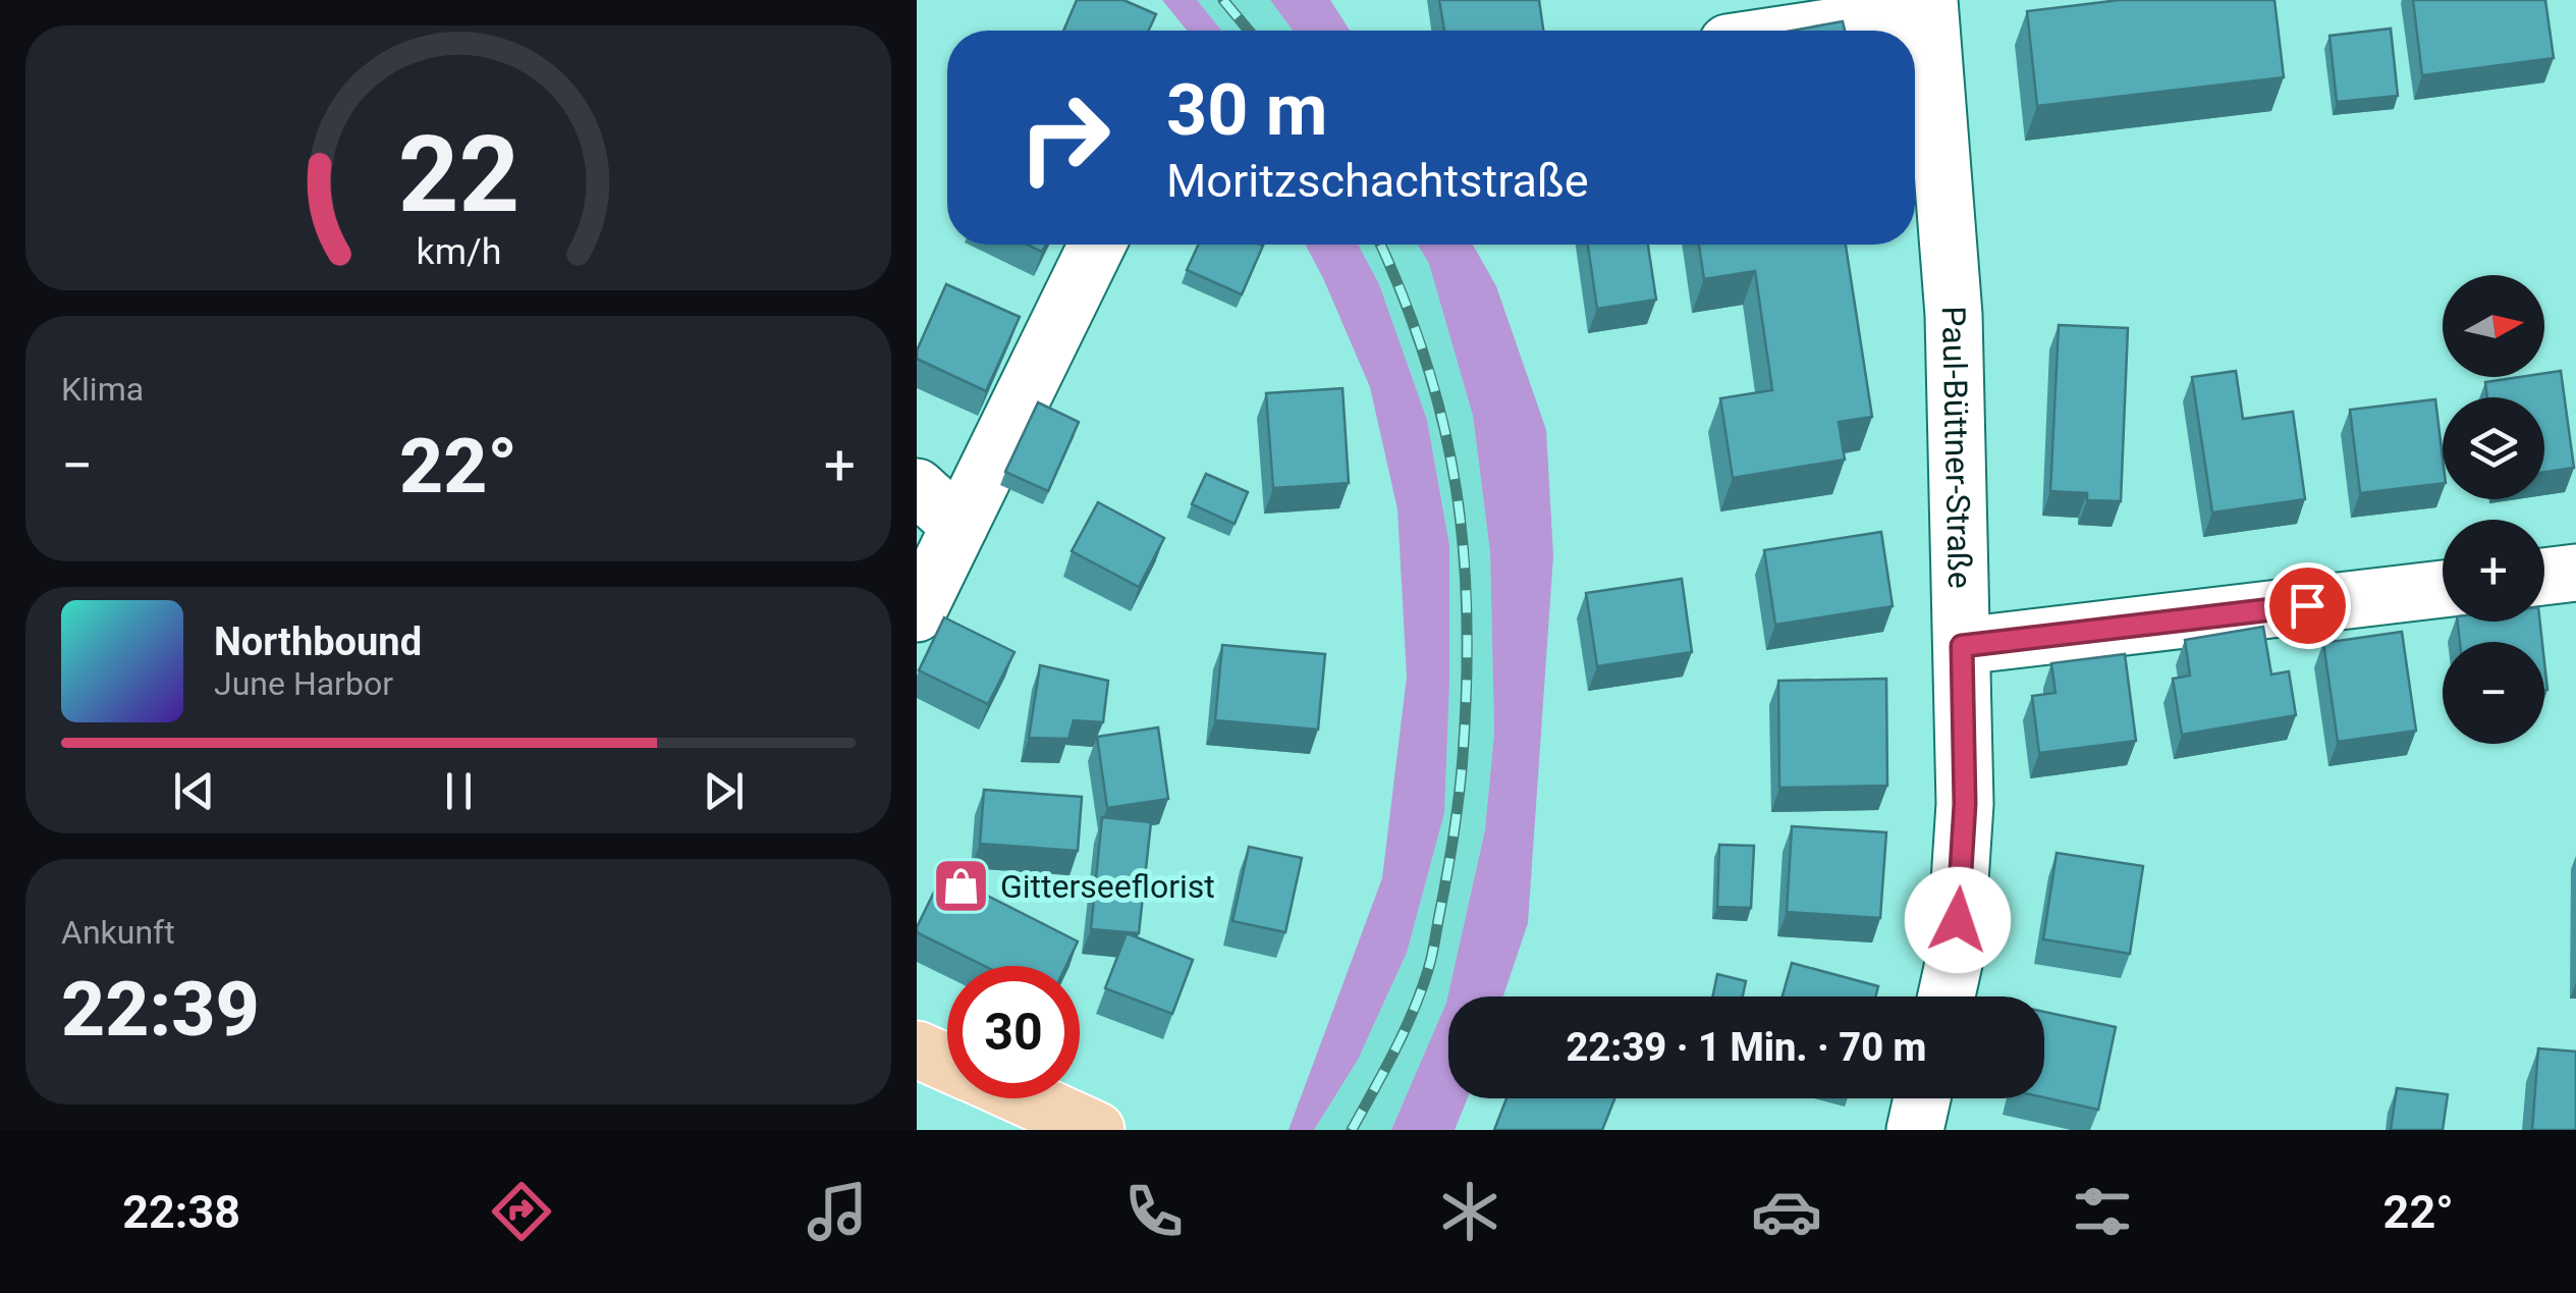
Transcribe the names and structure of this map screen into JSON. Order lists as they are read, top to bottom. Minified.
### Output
{"streets":{"street":["Paul-Büttner-Straße"]},"places":{"shop":["Gitterseeflorist"]},"north":"right","page":{"turn":["30 m","Moritzschachtstraße"],"map_buttons":["+","−"],"tile":["Klima",["Ankunft","22:39"]],"heat":["−","22°","+"],"song":["Northbound","June Harbor"],"limit":"30","trip":"22:39 · 1 Min. · 70 m","tabs":["22:38","22°"],"gauge":["22","km/h"]}}
